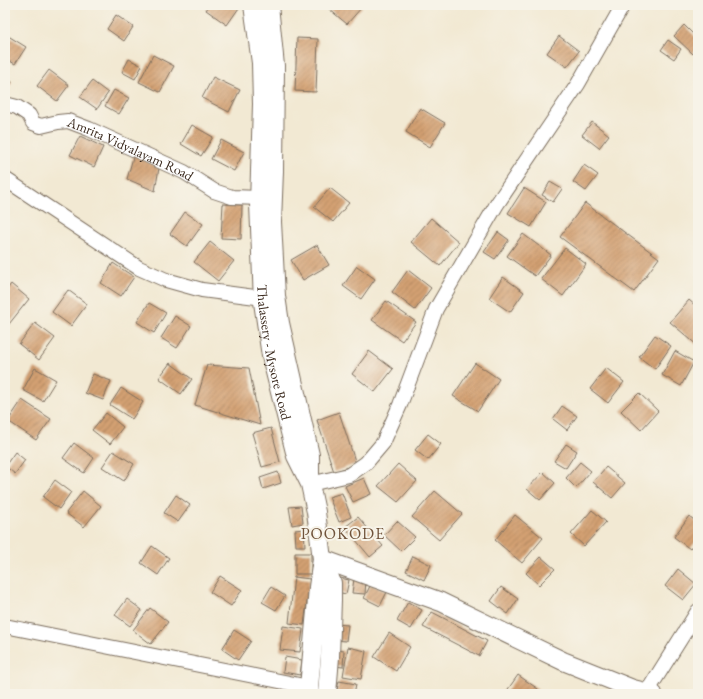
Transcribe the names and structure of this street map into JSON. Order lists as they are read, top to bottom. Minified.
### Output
{"streets":{"main road":["Thalassery - Mysore Road"],"street":["Amrita Vidyalayam Road"]},"crossings":[["Amrita Vidyalayam Road","Thalassery - Mysore Road"]],"districts":["POOKODE"]}
